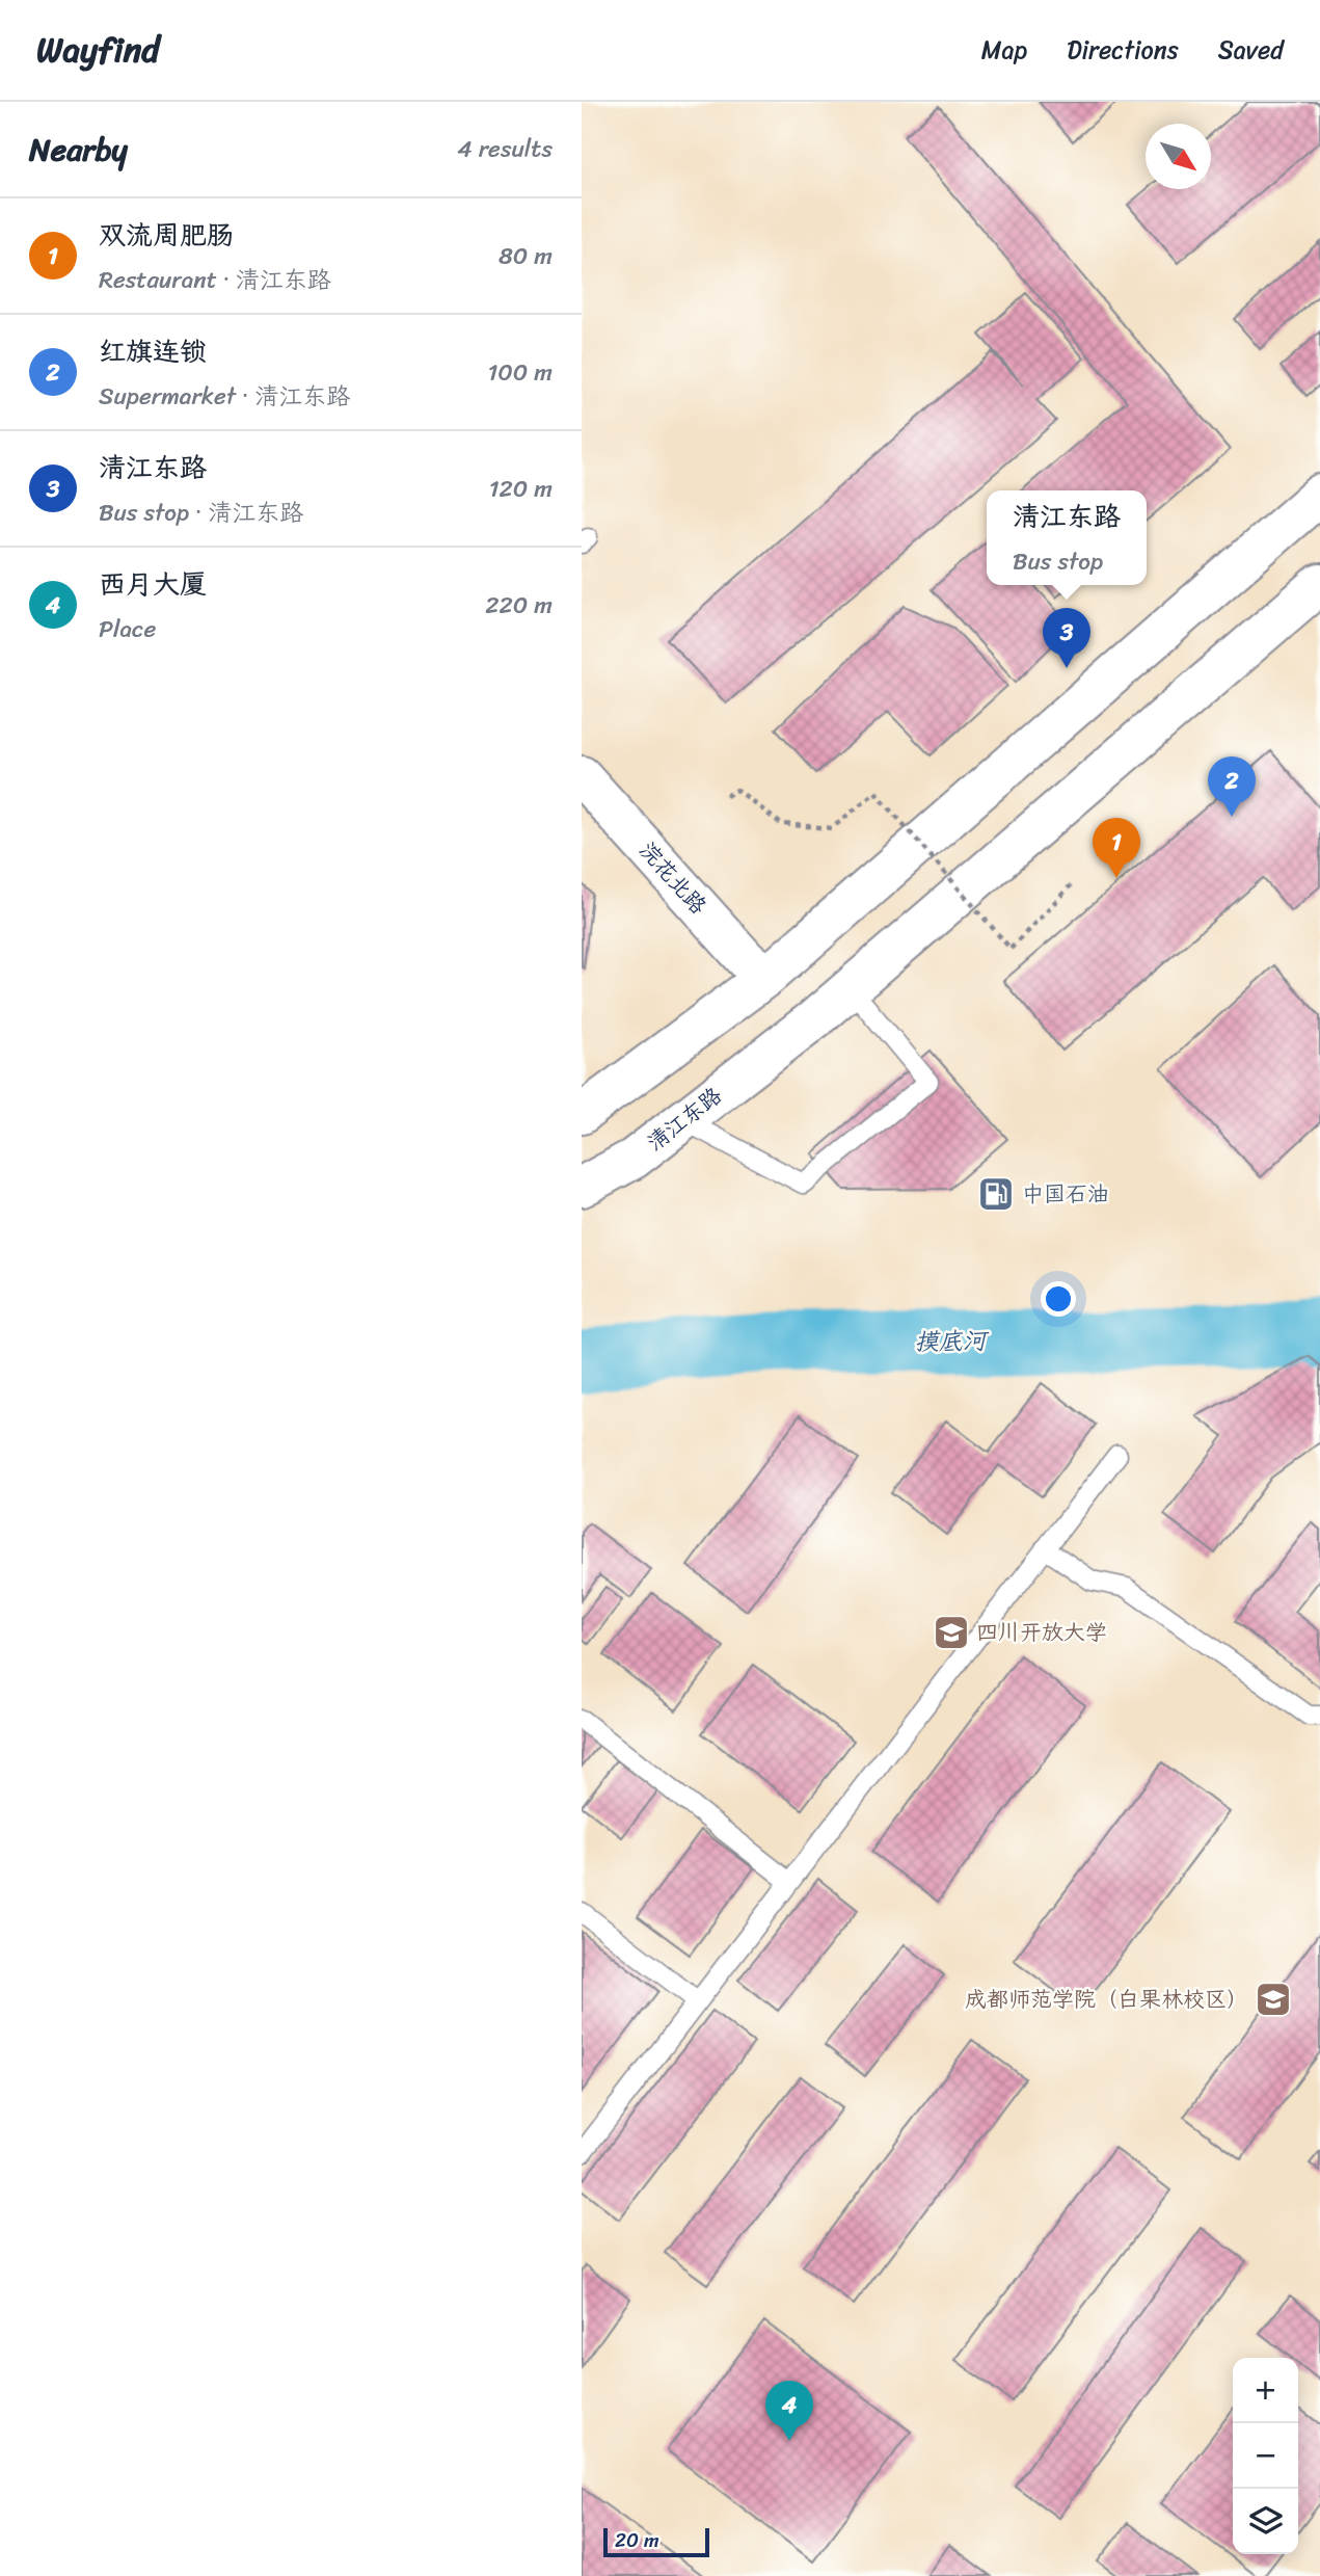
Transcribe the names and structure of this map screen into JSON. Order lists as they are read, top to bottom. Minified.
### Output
{"streets":{"main road":["浣花北路","清江东路"]},"water":["摸底河"],"places":{"fuel station":["中国石油"],"school or university":["四川开放大学","成都师范学院（白果林校区）"]},"scale_bar":"20 m","north":"bottom right","page":{"header":"Wayfind","nav":["Map","Directions","Saved"],"heading":["Nearby","4 results"],"list":[{"mark":"1","name":"双流周肥肠","note":"Restaurant · 清江东路","value":"80 m"},{"mark":"2","name":"红旗连锁","note":"Supermarket · 清江东路","value":"100 m"},{"mark":"3","name":"清江东路","note":"Bus stop · 清江东路","value":"120 m"},{"mark":"4","name":"西月大厦","note":"Place","value":"220 m"}],"popup":["清江东路","Bus stop"],"pins":["3","2","1","4"],"map_buttons":["+","−"],"scale":"20 m"}}
